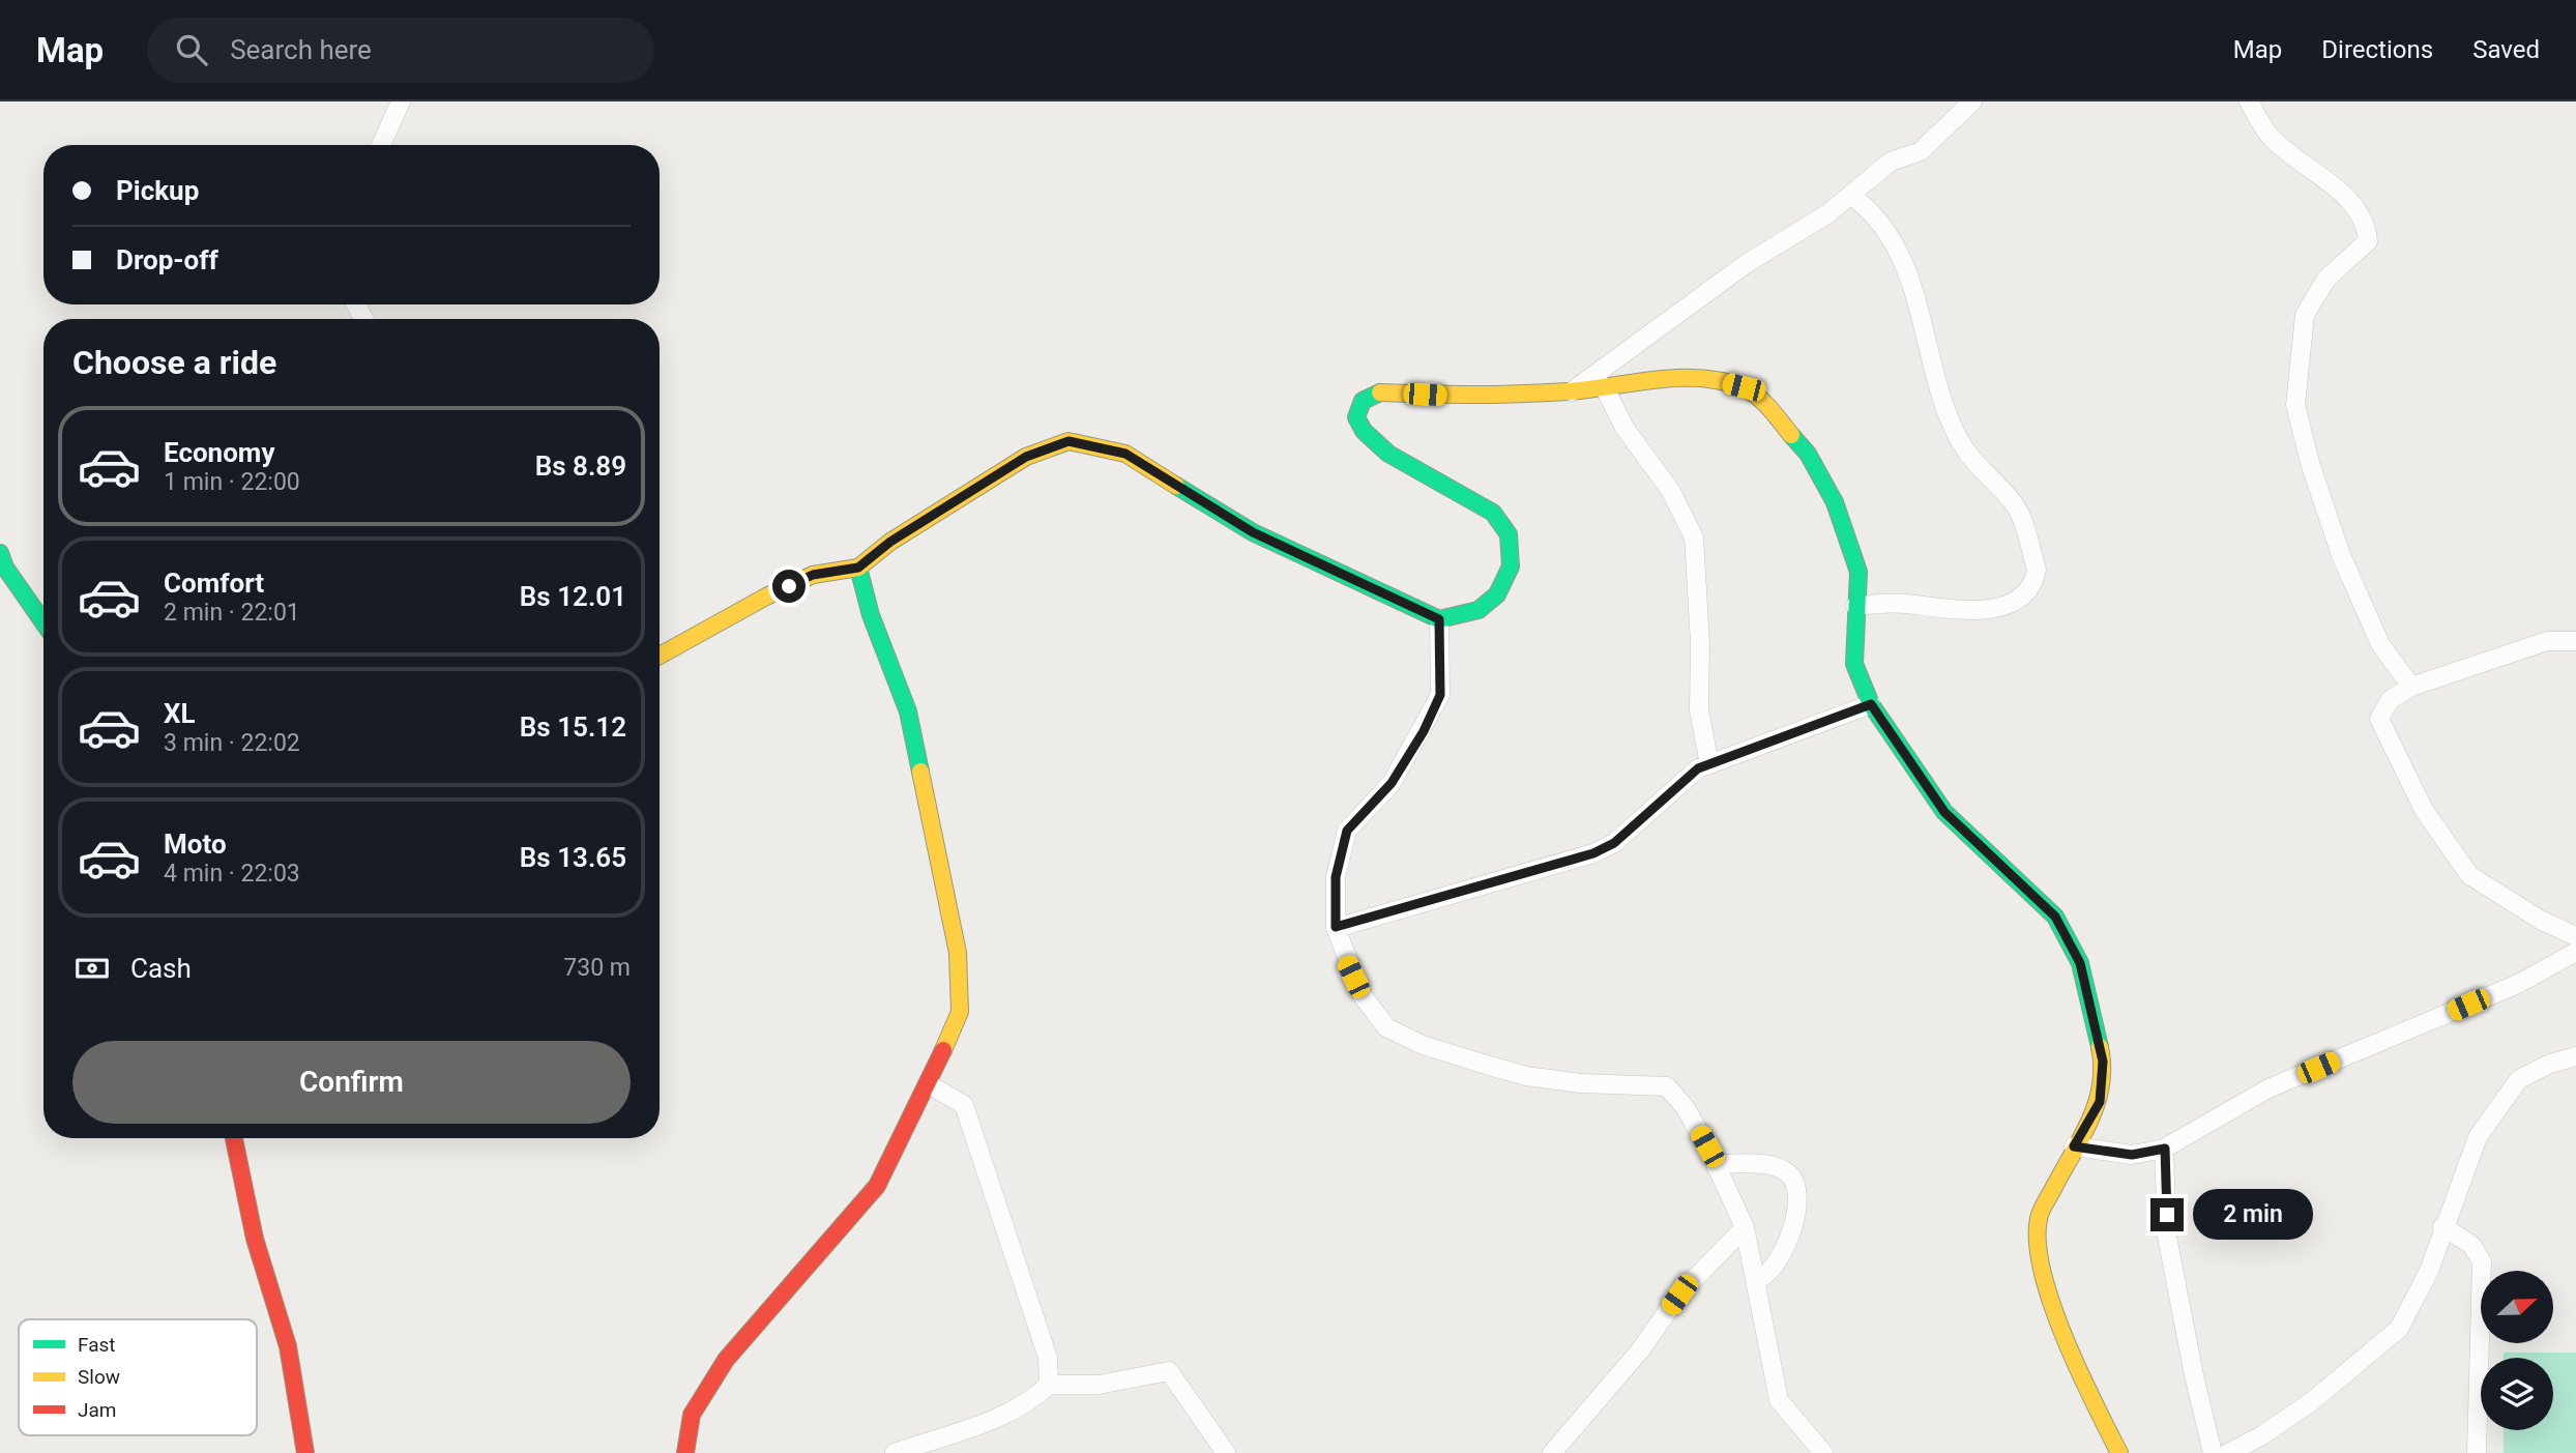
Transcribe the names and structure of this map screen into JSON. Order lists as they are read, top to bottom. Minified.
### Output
{"legend":["Fast","Slow","Jam"],"north":"right","page":{"header":"Map","search":"Search here","nav":["Map","Directions","Saved"],"banner":["Pickup","Drop-off"],"heading":"Choose a ride","list":[{"name":"Economy","note":"1 min · 22:00","value":"Bs 8.89"},{"name":"Comfort","note":"2 min · 22:01","value":"Bs 12.01"},{"name":"XL","note":"3 min · 22:02","value":"Bs 15.12"},{"name":"Moto","note":"4 min · 22:03","value":"Bs 13.65"}],"pay":["Cash","730 m"],"buttons":"Confirm","bubble":"2 min"}}
